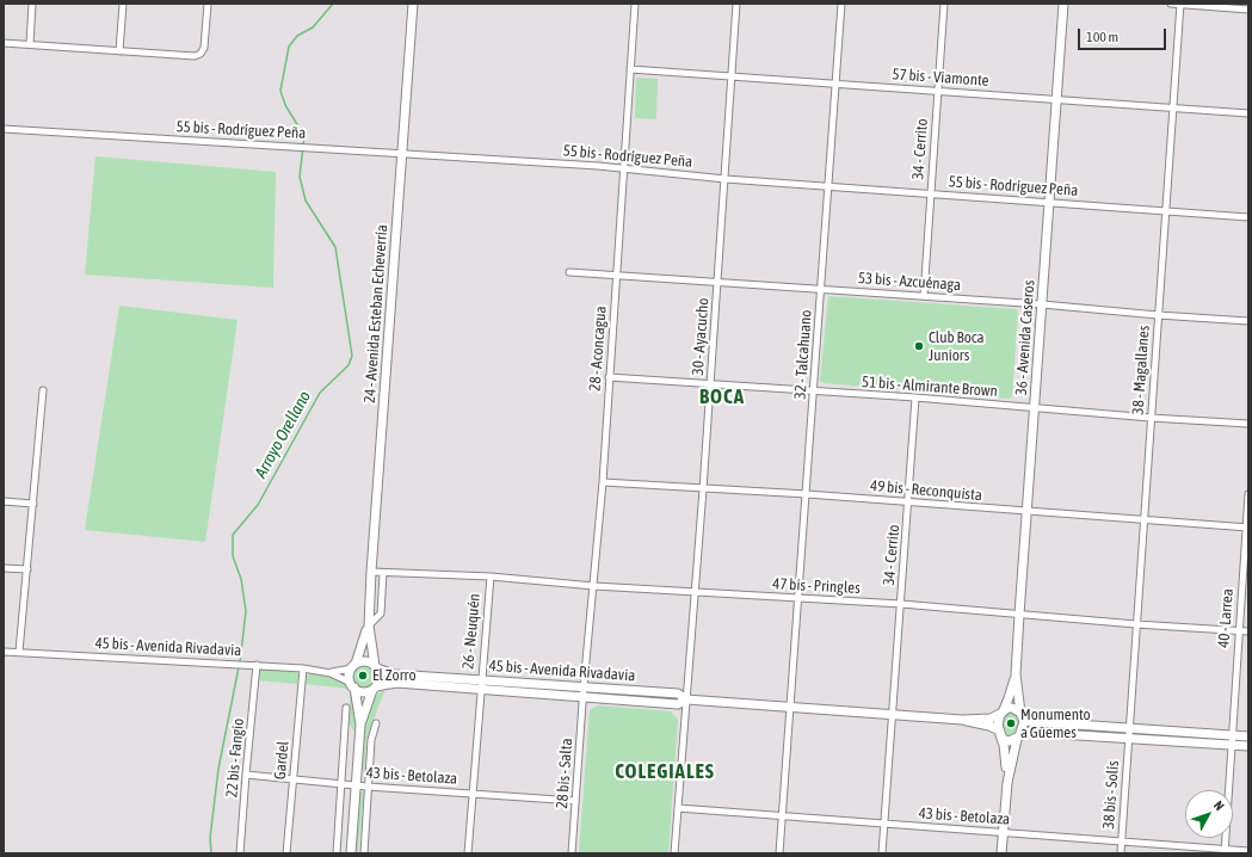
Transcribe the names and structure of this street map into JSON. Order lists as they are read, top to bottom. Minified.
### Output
{"streets":{"main road":["24 - Avenida Esteban Echeverría","36 - Avenida Caseros","45 bis - Avenida Rivadavia"],"street":["57 bis - Viamonte","55 bis - Rodríguez Peña","34 - Cerrito","53 bis - Azcuénaga","30 - Ayacucho","28 - Aconcagua","32 - Talcahuano","38 - Magallanes","51 bis - Almirante Brown","49 bis - Reconquista","47 bis - Pringles","40 - Larrea","26 - Neuquén","22 bis - Fangio","Gardel","28 bis - Salta","43 bis - Betolaza","38 bis - Solís"]},"crossings":[["57 bis - Viamonte","34 - Cerrito"],["57 bis - Viamonte","30 - Ayacucho"],["57 bis - Viamonte","36 - Avenida Caseros"],["57 bis - Viamonte","28 - Aconcagua"],["57 bis - Viamonte","32 - Talcahuano"],["57 bis - Viamonte","38 - Magallanes"],["55 bis - Rodríguez Peña","34 - Cerrito"],["55 bis - Rodríguez Peña","24 - Avenida Esteban Echeverría"],["55 bis - Rodríguez Peña","30 - Ayacucho"],["55 bis - Rodríguez Peña","36 - Avenida Caseros"],["55 bis - Rodríguez Peña","28 - Aconcagua"],["55 bis - Rodríguez Peña","32 - Talcahuano"],["55 bis - Rodríguez Peña","38 - Magallanes"],["34 - Cerrito","53 bis - Azcuénaga"],["34 - Cerrito","51 bis - Almirante Brown"],["34 - Cerrito","49 bis - Reconquista"],["34 - Cerrito","47 bis - Pringles"],["34 - Cerrito","45 bis - Avenida Rivadavia"],["34 - Cerrito","43 bis - Betolaza"],["53 bis - Azcuénaga","30 - Ayacucho"],["53 bis - Azcuénaga","36 - Avenida Caseros"],["53 bis - Azcuénaga","28 - Aconcagua"],["53 bis - Azcuénaga","32 - Talcahuano"],["53 bis - Azcuénaga","38 - Magallanes"],["24 - Avenida Esteban Echeverría","47 bis - Pringles"],["24 - Avenida Esteban Echeverría","45 bis - Avenida Rivadavia"],["30 - Ayacucho","51 bis - Almirante Brown"],["30 - Ayacucho","49 bis - Reconquista"],["30 - Ayacucho","47 bis - Pringles"],["30 - Ayacucho","45 bis - Avenida Rivadavia"],["30 - Ayacucho","43 bis - Betolaza"],["36 - Avenida Caseros","51 bis - Almirante Brown"],["36 - Avenida Caseros","49 bis - Reconquista"],["36 - Avenida Caseros","47 bis - Pringles"],["36 - Avenida Caseros","45 bis - Avenida Rivadavia"],["28 - Aconcagua","51 bis - Almirante Brown"],["28 - Aconcagua","49 bis - Reconquista"],["28 - Aconcagua","47 bis - Pringles"],["28 - Aconcagua","45 bis - Avenida Rivadavia"],["28 - Aconcagua","28 bis - Salta"],["32 - Talcahuano","51 bis - Almirante Brown"],["32 - Talcahuano","49 bis - Reconquista"],["32 - Talcahuano","47 bis - Pringles"],["32 - Talcahuano","45 bis - Avenida Rivadavia"],["32 - Talcahuano","43 bis - Betolaza"],["38 - Magallanes","51 bis - Almirante Brown"],["38 - Magallanes","49 bis - Reconquista"],["38 - Magallanes","47 bis - Pringles"],["38 - Magallanes","38 bis - Solís"],["49 bis - Reconquista","40 - Larrea"],["47 bis - Pringles","40 - Larrea"],["47 bis - Pringles","26 - Neuquén"],["40 - Larrea","43 bis - Betolaza"],["26 - Neuquén","45 bis - Avenida Rivadavia"],["26 - Neuquén","43 bis - Betolaza"],["45 bis - Avenida Rivadavia","22 bis - Fangio"],["45 bis - Avenida Rivadavia","Gardel"],["45 bis - Avenida Rivadavia","28 bis - Salta"],["22 bis - Fangio","43 bis - Betolaza"],["Gardel","43 bis - Betolaza"],["28 bis - Salta","43 bis - Betolaza"],["43 bis - Betolaza","38 bis - Solís"]],"districts":["BOCA","COLEGIALES"],"water":["Arroyo Orellano"],"places":["Club Boca Juniors","El Zorro","Monumento a Güemes"],"scale_bar":"100 m","north":"top right"}
